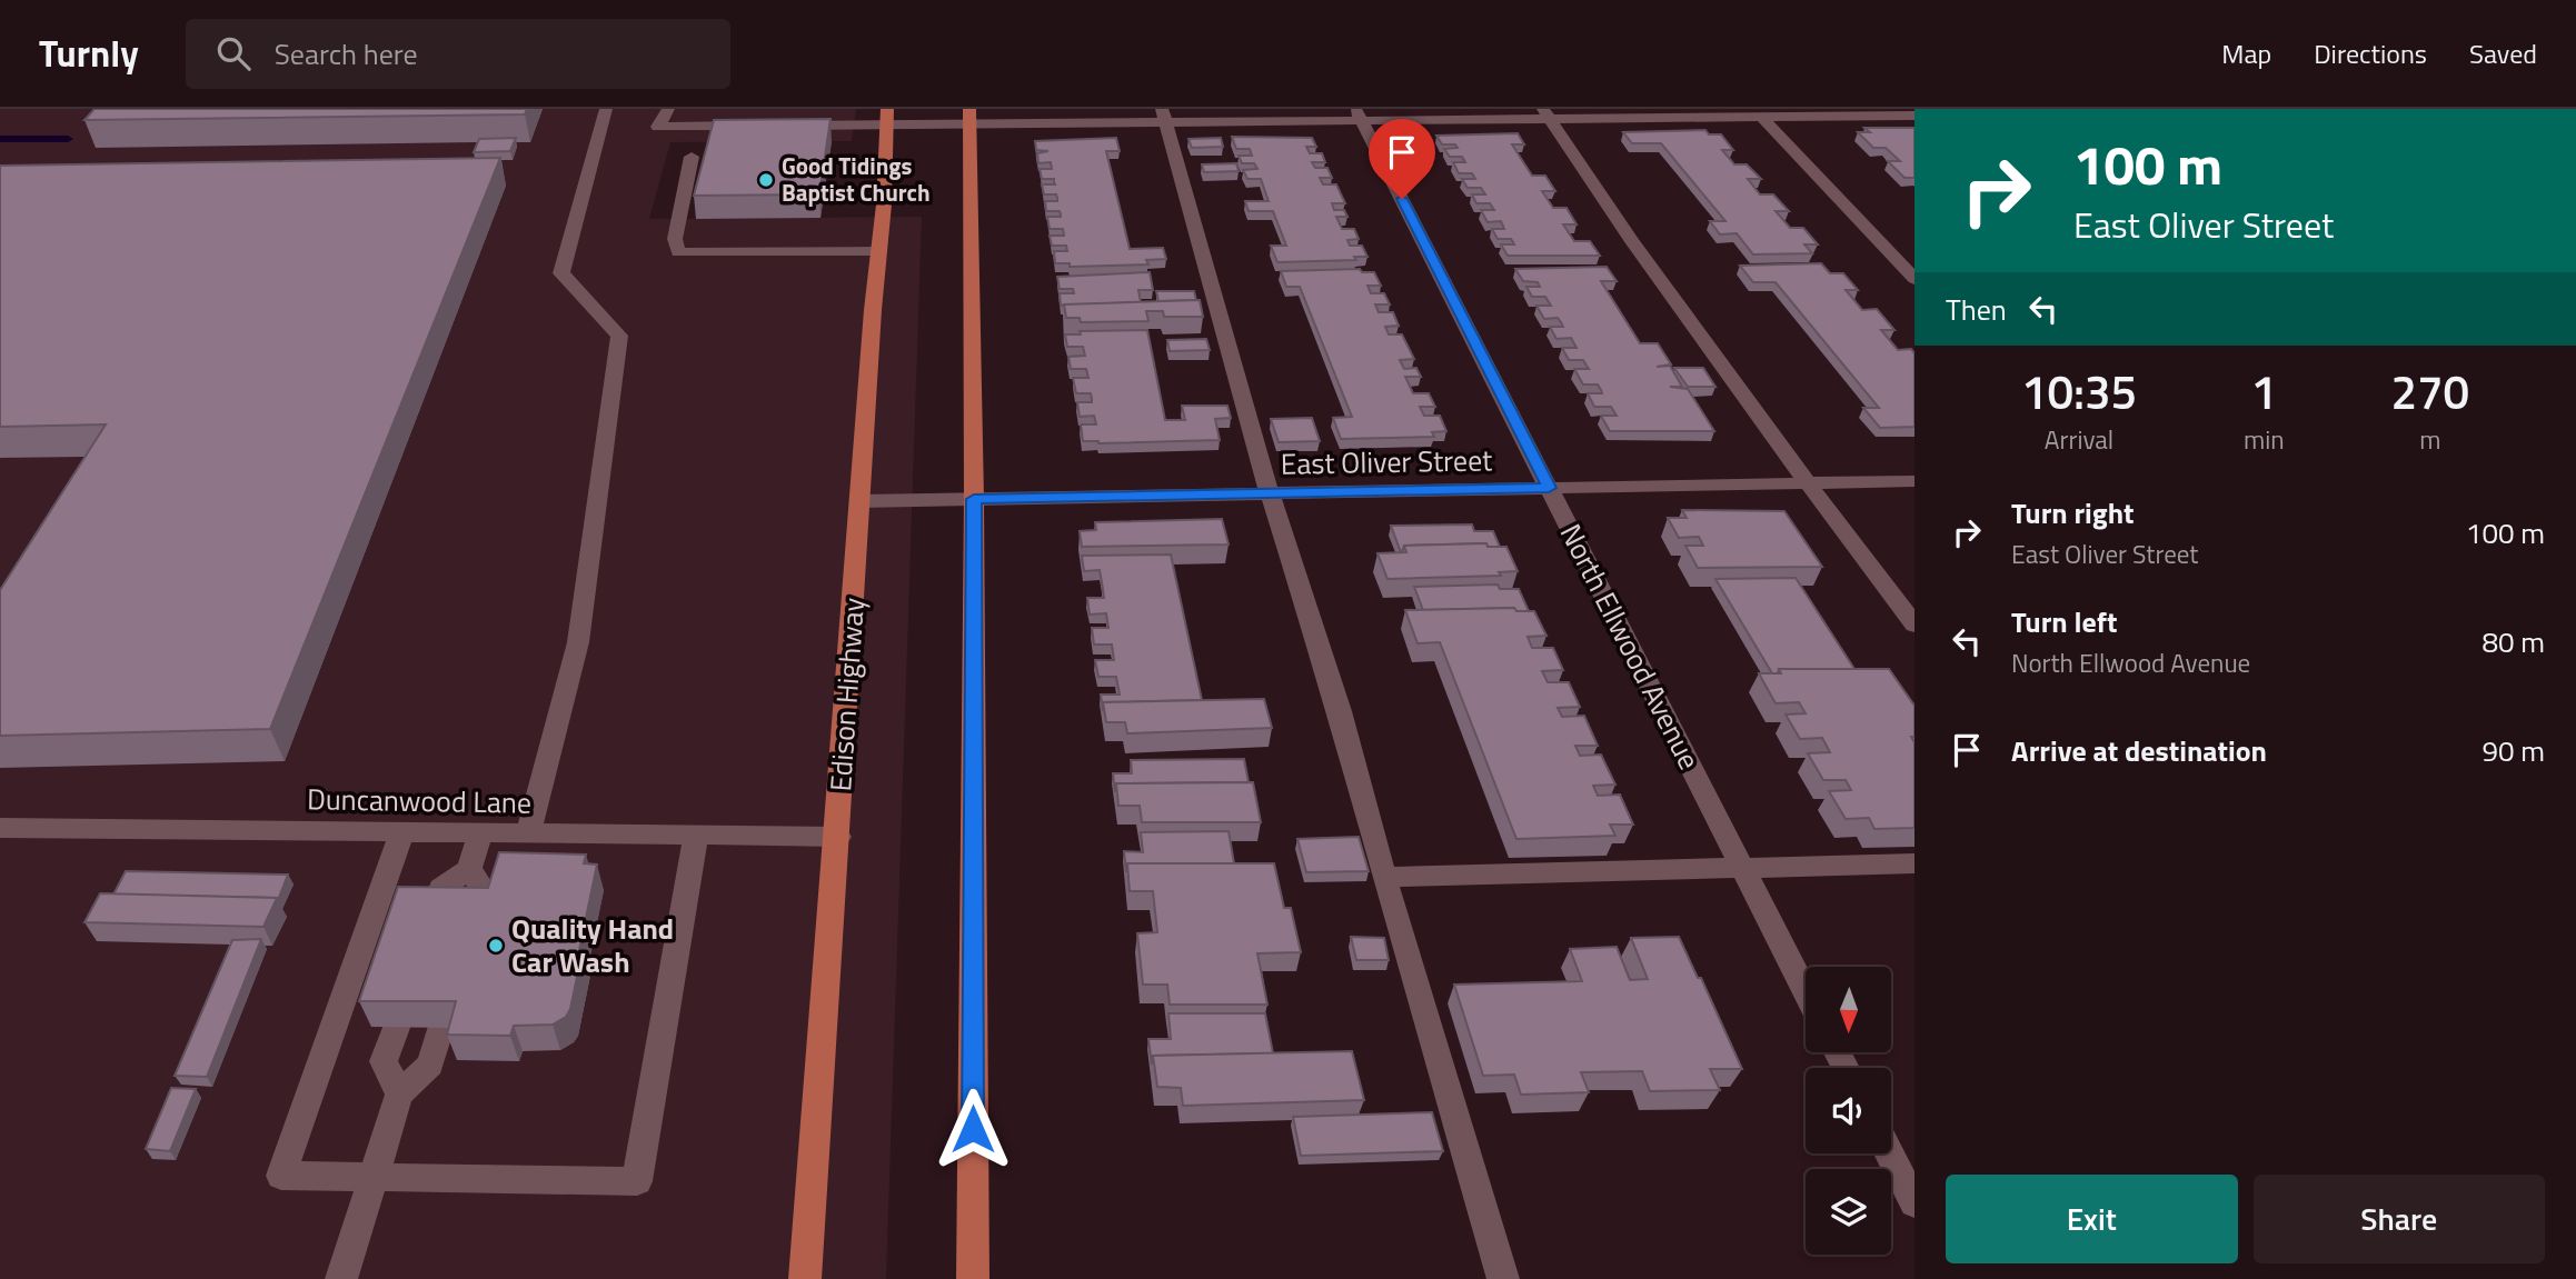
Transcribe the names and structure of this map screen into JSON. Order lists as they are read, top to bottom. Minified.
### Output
{"streets":{"main road":["Edison Highway"],"street":["East Oliver Street","North Ellwood Avenue","Duncanwood Lane"]},"crossings":[["East Oliver Street","North Ellwood Avenue"],["East Oliver Street","Edison Highway"],["Edison Highway","Duncanwood Lane"]],"places":["Good Tidings Baptist Church","Quality Hand Car Wash"],"north":"bottom","page":{"header":"Turnly","search":"Search here","nav":["Map","Directions","Saved"],"turn":["100 m","East Oliver Street"],"then":"Then","eta":["10:35","Arrival","1","min","270","m"],"list":[{"name":"Turn right","note":"East Oliver Street","value":"100 m"},{"name":"Turn left","note":"North Ellwood Avenue","value":"80 m"},{"name":"Arrive at destination","value":"90 m"}],"buttons":["Exit","Share"]}}
